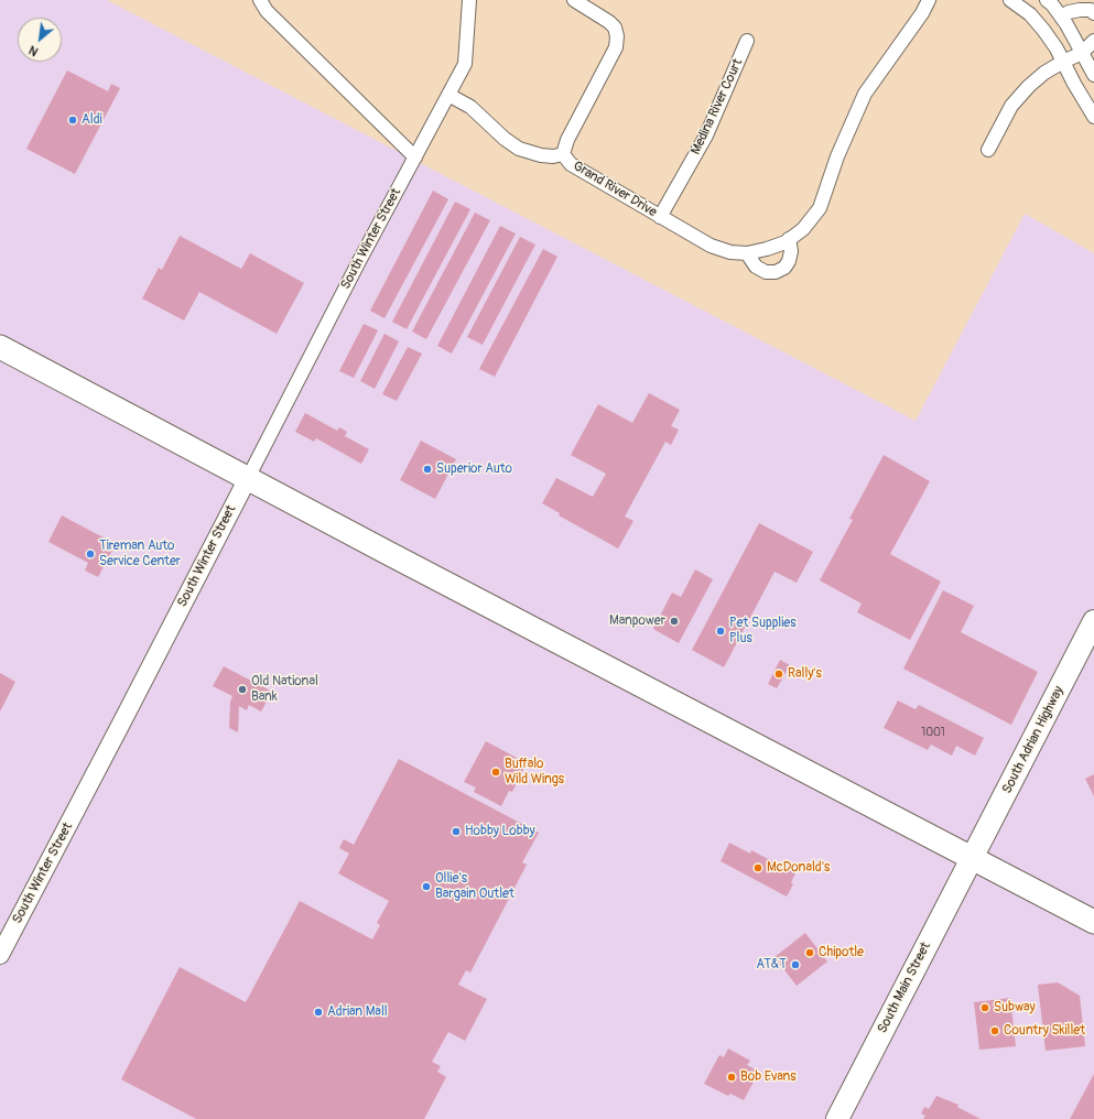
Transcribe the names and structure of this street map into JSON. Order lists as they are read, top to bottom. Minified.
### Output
{"streets":{"main road":["South Adrian Highway","South Main Street"],"street":["Medina River Court","Grand River Drive","South Winter Street"]},"crossings":[["Medina River Court","Grand River Drive"],["South Adrian Highway","South Main Street"]],"places":["Aldi","Superior Auto","Tireman Auto Service Center","Manpower","Pet Supplies Plus","Rally's","Old National Bank","Buffalo Wild Wings","Hobby Lobby","McDonald's","Ollie's Bargain Outlet","Chipotle","AT&T","Subway","Adrian Mall","Country Skillet","Bob Evans"],"house_numbers":["1001"],"north":"bottom left"}
